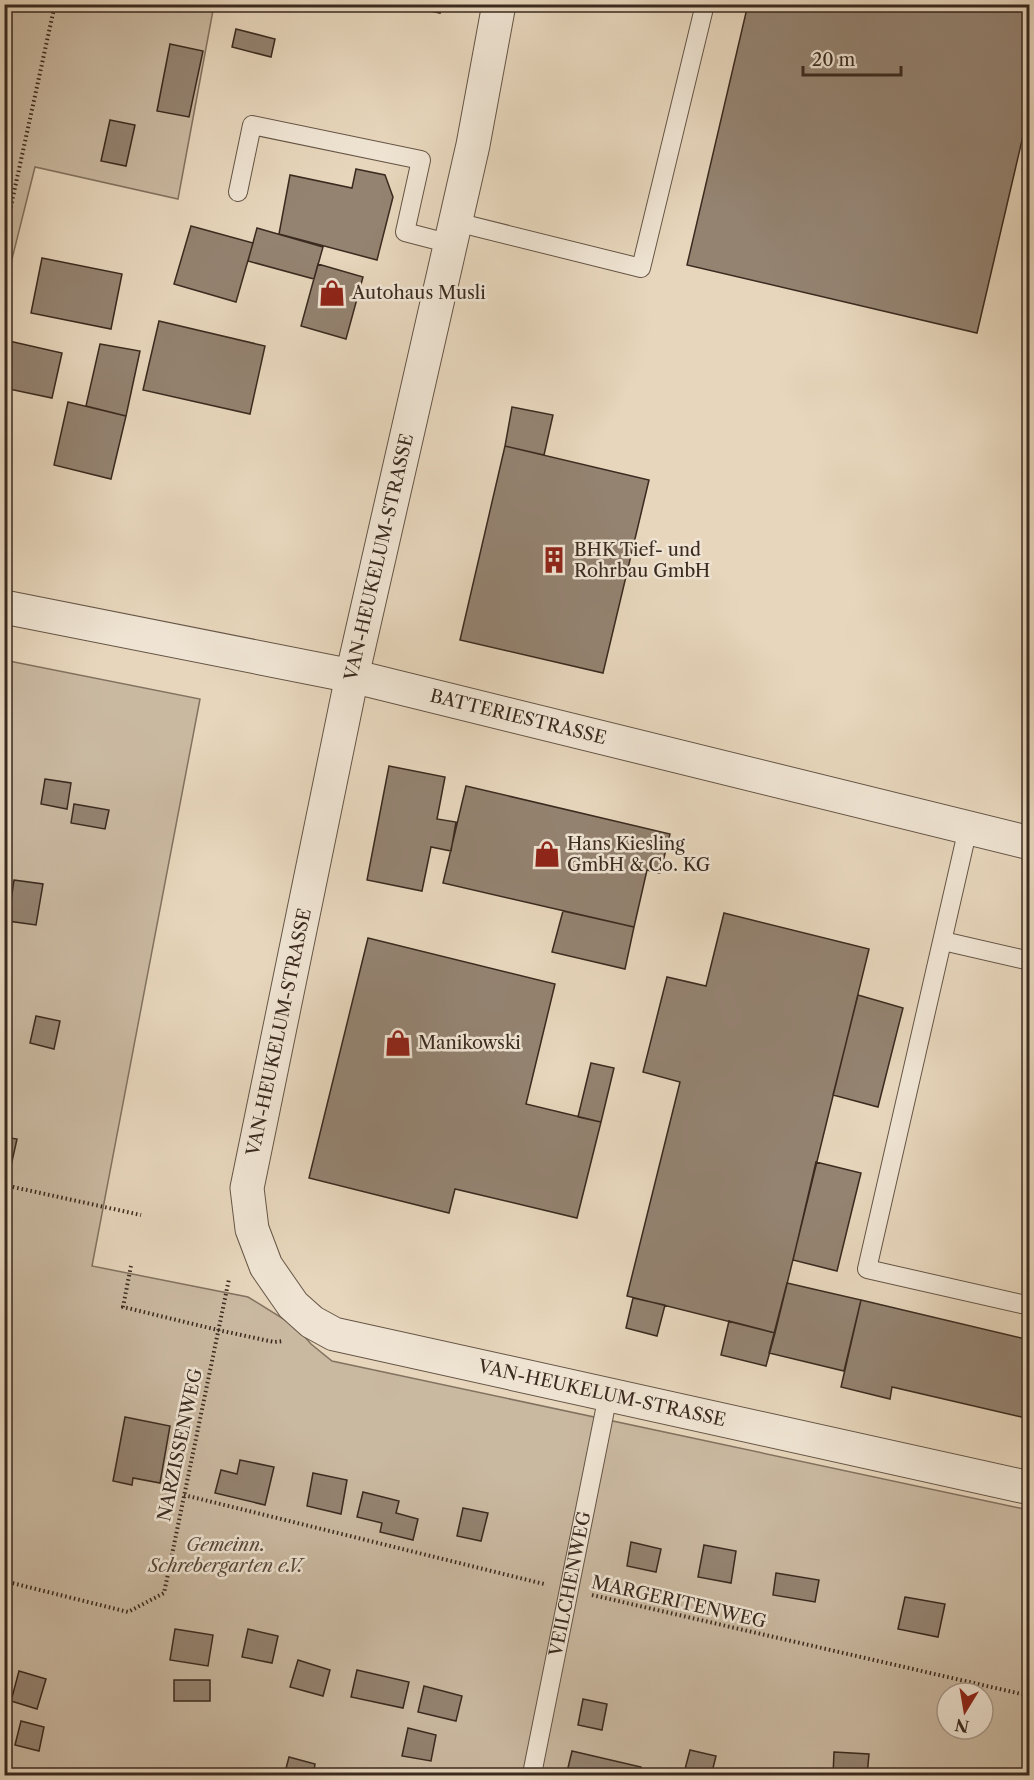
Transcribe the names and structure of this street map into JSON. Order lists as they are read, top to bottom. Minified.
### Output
{"streets":{"street":["VAN-HEUKELUM-STRASSE","BATTERIESTRASSE"],"lane":["VEILCHENWEG"],"path":["NARZISSENWEG","MARGERITENWEG"]},"crossings":[["VAN-HEUKELUM-STRASSE","BATTERIESTRASSE"],["VAN-HEUKELUM-STRASSE","VEILCHENWEG"],["NARZISSENWEG","MARGERITENWEG"],["VEILCHENWEG","MARGERITENWEG"]],"parks":["Gemeinn. Schrebergarten e.V."],"places":{"shop":["Autohaus Musli","Hans Kiesling GmbH & Co. KG","Manikowski"],"building":["BHK Tief- und Rohrbau GmbH"]},"scale_bar":"20 m","north":"bottom"}
